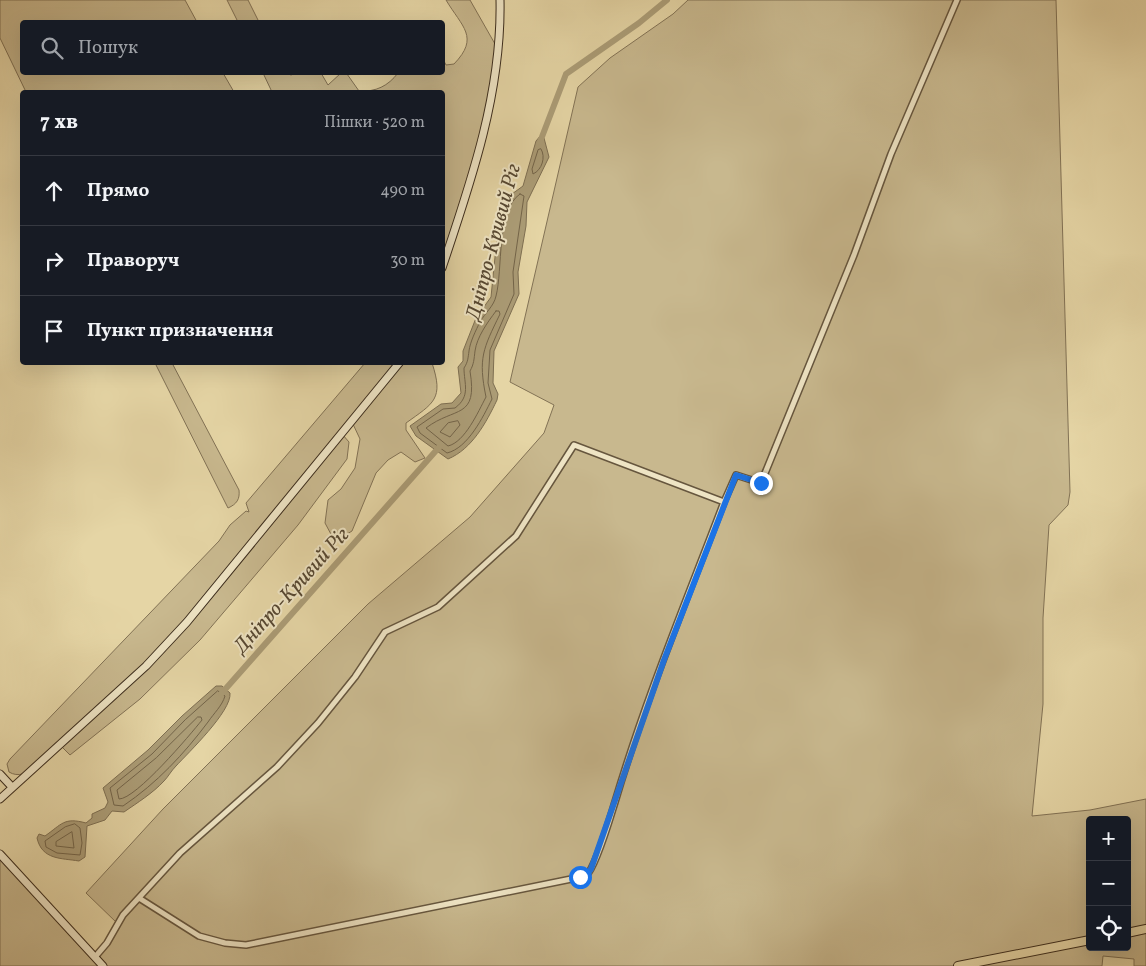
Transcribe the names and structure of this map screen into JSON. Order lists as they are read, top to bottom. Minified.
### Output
{"water":["Дніпро-Кривий Ріг"],"page":{"search":"Пошук","heading":["7 хв","Пішки · 520 m"],"list":[["Прямо","490 m"],["Праворуч","30 m"],"Пункт призначення"],"map_buttons":["+","−"]}}
